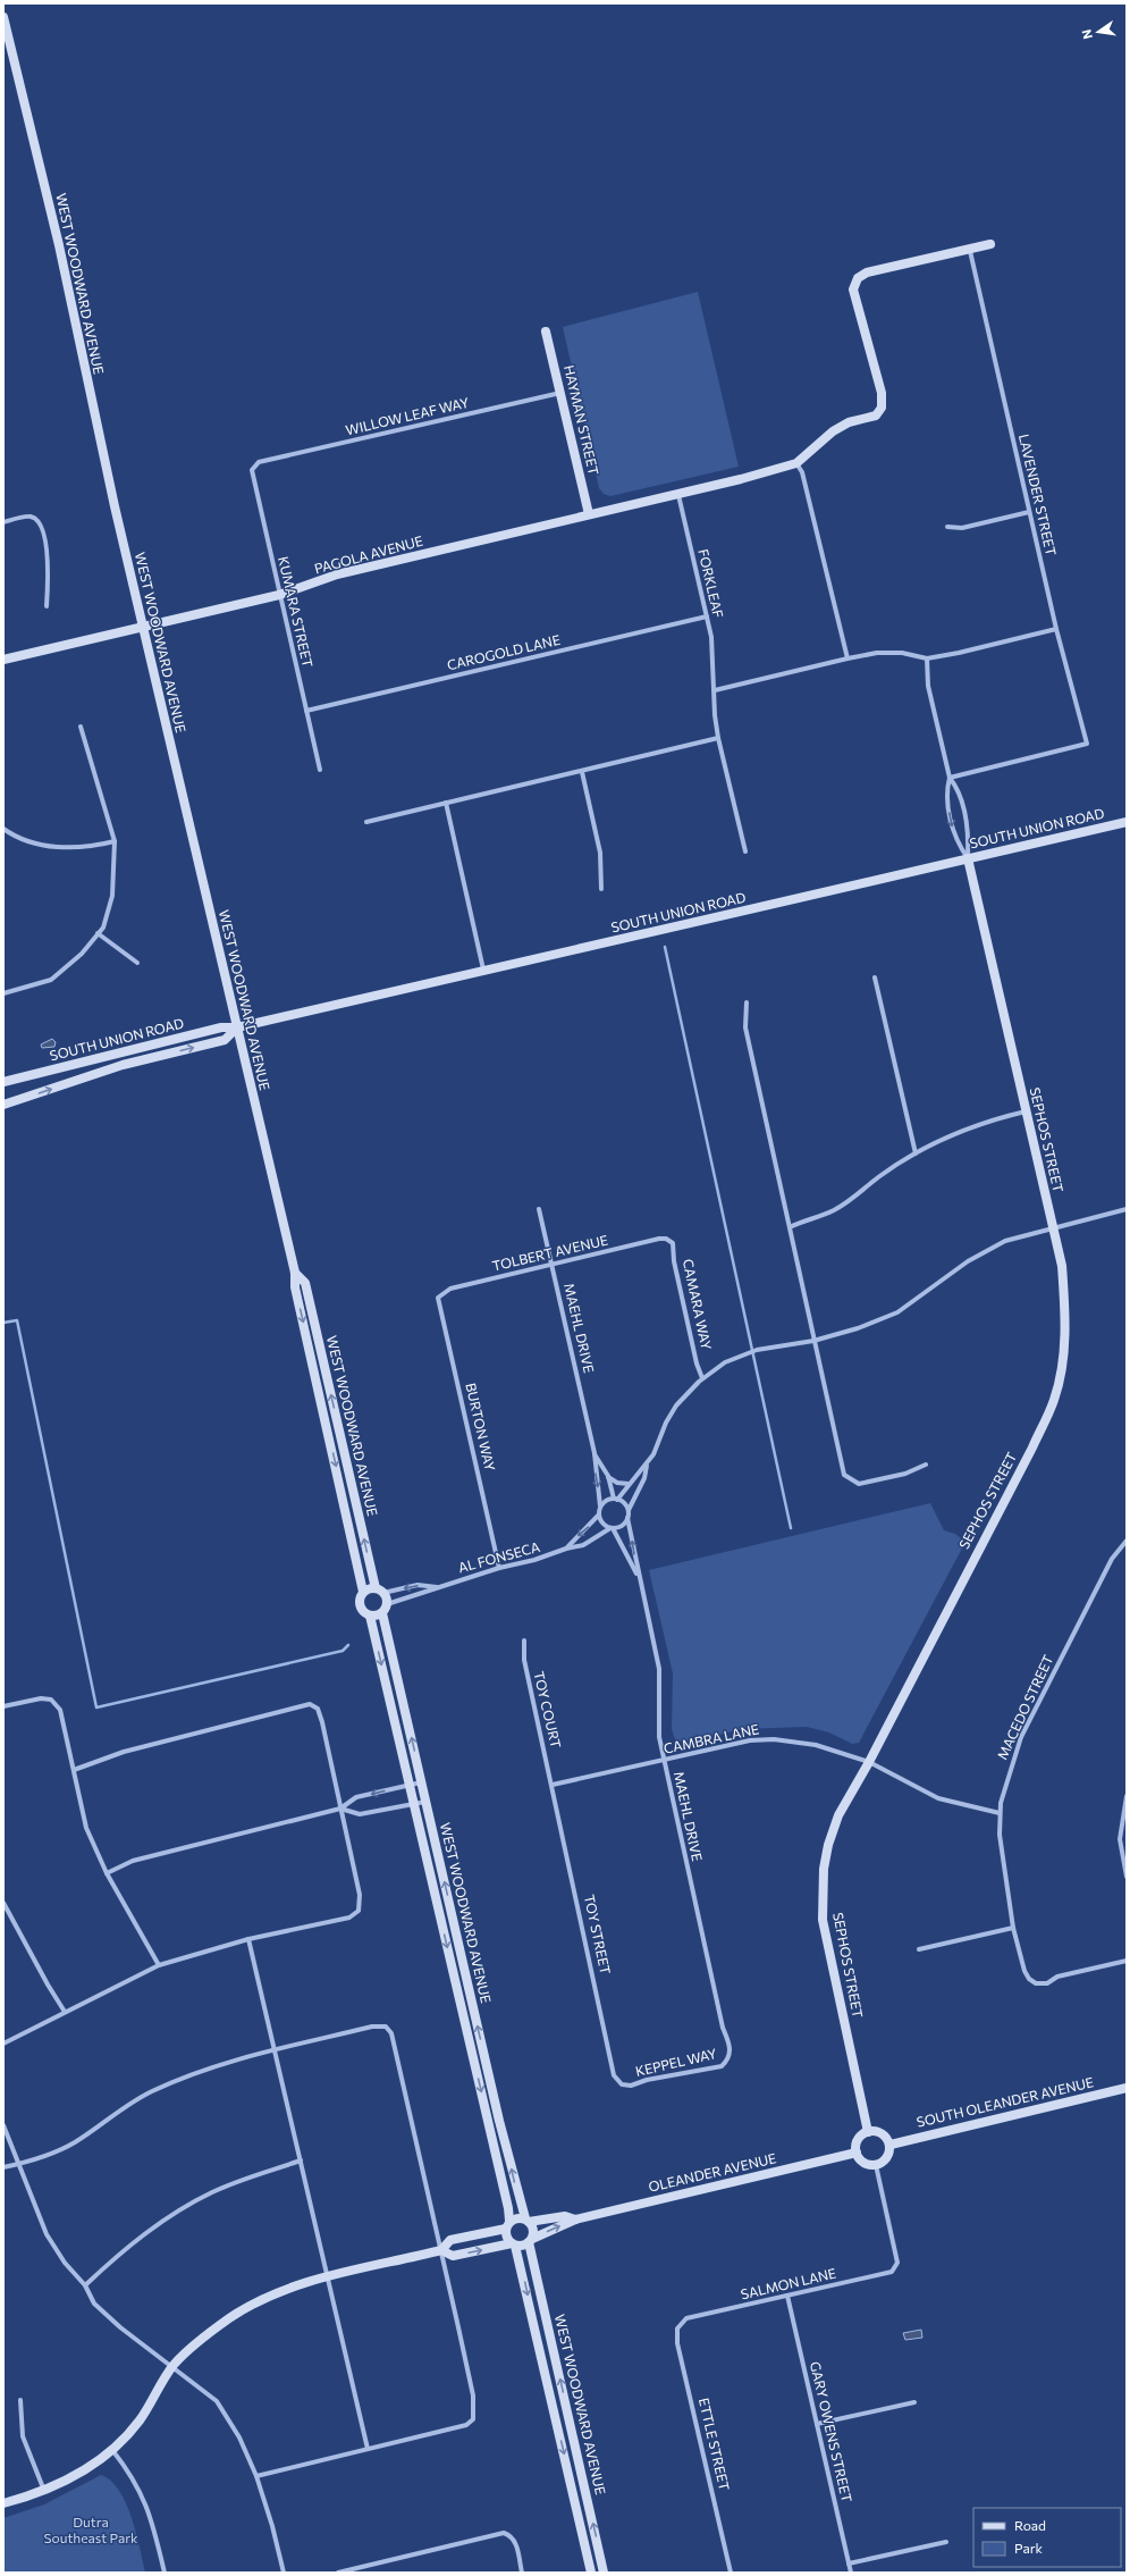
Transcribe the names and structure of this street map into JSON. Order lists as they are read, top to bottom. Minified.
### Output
{"streets":{"street":["WEST WOODWARD AVENUE","WILLOW LEAF WAY","HAYMAN STREET","LAVENDER STREET","PAGOLA AVENUE","FORKLEAF","KUMARA STREET","CAROGOLD LANE","SOUTH UNION ROAD","SEPHOS STREET","TOLBERT AVENUE","CAMARA WAY","MAEHL DRIVE","BURTON WAY","AL FONSECA","MACEDO STREET","TOY COURT","CAMBRA LANE","TOY STREET","KEPPEL WAY","SOUTH OLEANDER AVENUE","OLEANDER AVENUE","SALMON LANE","GARY OWENS STREET","ETTLE STREET"]},"crossings":[["WEST WOODWARD AVENUE","PAGOLA AVENUE"],["WEST WOODWARD AVENUE","SOUTH UNION ROAD"],["WEST WOODWARD AVENUE","AL FONSECA"],["WEST WOODWARD AVENUE","OLEANDER AVENUE"],["WILLOW LEAF WAY","HAYMAN STREET"],["WILLOW LEAF WAY","KUMARA STREET"],["HAYMAN STREET","PAGOLA AVENUE"],["PAGOLA AVENUE","FORKLEAF"],["PAGOLA AVENUE","KUMARA STREET"],["FORKLEAF","CAROGOLD LANE"],["KUMARA STREET","CAROGOLD LANE"],["SOUTH UNION ROAD","SEPHOS STREET"],["SEPHOS STREET","CAMBRA LANE"],["SEPHOS STREET","SOUTH OLEANDER AVENUE"],["SEPHOS STREET","OLEANDER AVENUE"],["SEPHOS STREET","SALMON LANE"],["TOLBERT AVENUE","CAMARA WAY"],["TOLBERT AVENUE","MAEHL DRIVE"],["TOLBERT AVENUE","BURTON WAY"],["MAEHL DRIVE","AL FONSECA"],["MAEHL DRIVE","CAMBRA LANE"],["MAEHL DRIVE","KEPPEL WAY"],["BURTON WAY","AL FONSECA"],["MACEDO STREET","CAMBRA LANE"],["TOY COURT","CAMBRA LANE"],["TOY COURT","TOY STREET"],["CAMBRA LANE","TOY STREET"],["TOY STREET","KEPPEL WAY"],["SOUTH OLEANDER AVENUE","OLEANDER AVENUE"],["SOUTH OLEANDER AVENUE","SALMON LANE"],["OLEANDER AVENUE","SALMON LANE"],["SALMON LANE","GARY OWENS STREET"],["SALMON LANE","ETTLE STREET"]],"parks":["Dutra Southeast Park"],"legend":["Road","Park"],"north":"left"}
